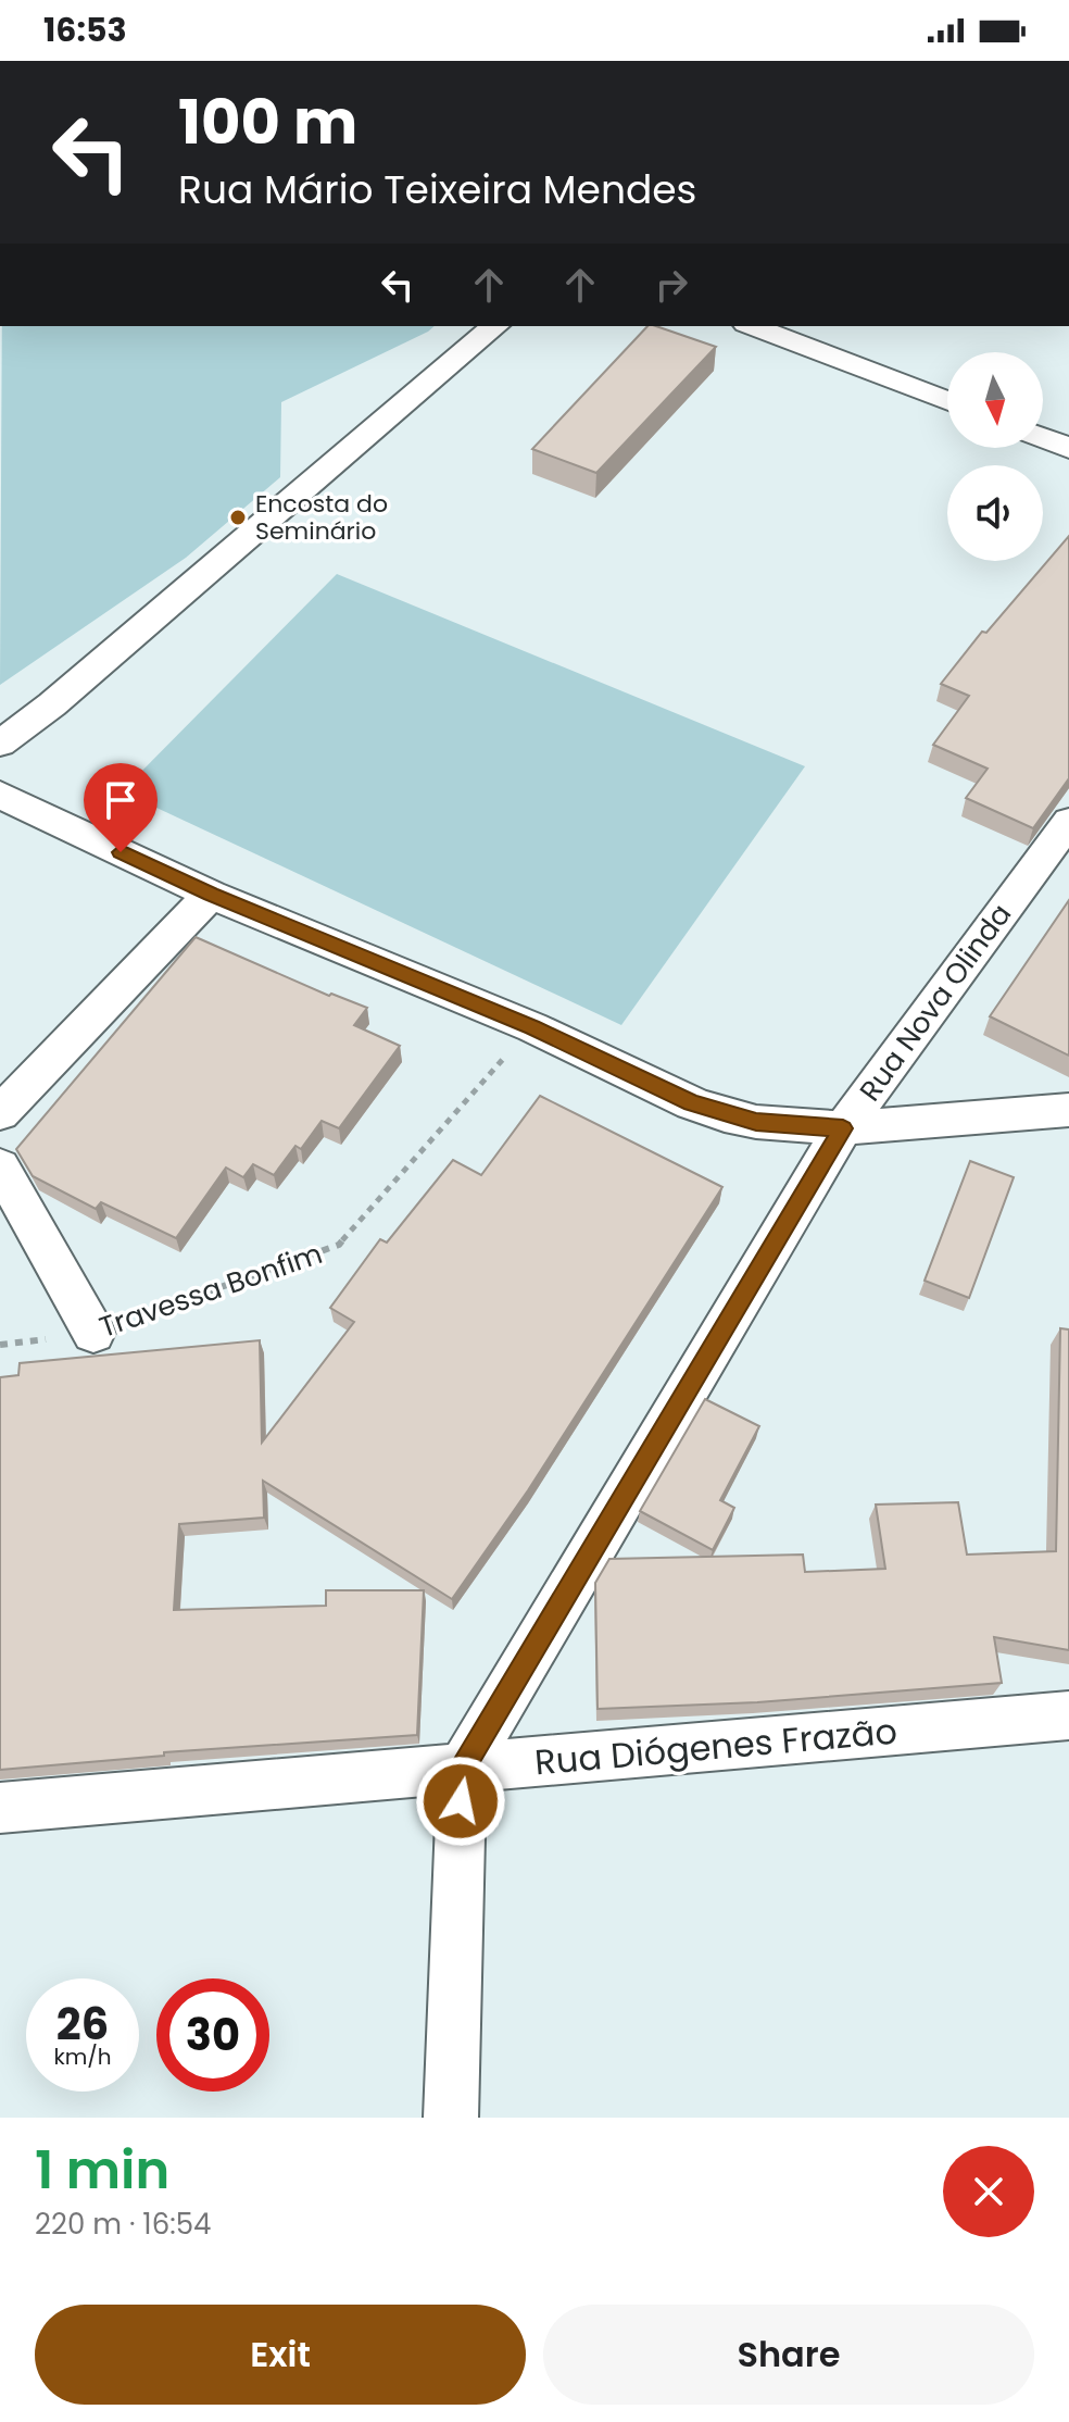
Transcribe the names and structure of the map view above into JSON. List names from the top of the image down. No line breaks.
{"streets":{"street":["Rua Nova Olinda","Rua Diógenes Frazão"],"path":["Travessa Bonfim"]},"crossings":[["Rua Nova Olinda","Rua Diógenes Frazão"]],"places":["Encosta do Seminário"],"north":"bottom","page":{"status":"16:53","turn":["100 m","Rua Mário Teixeira Mendes"],"speed":"26 km/h","limit":"30","heading":["1 min","220 m · 16:54"],"buttons":["Exit","Share"]}}
